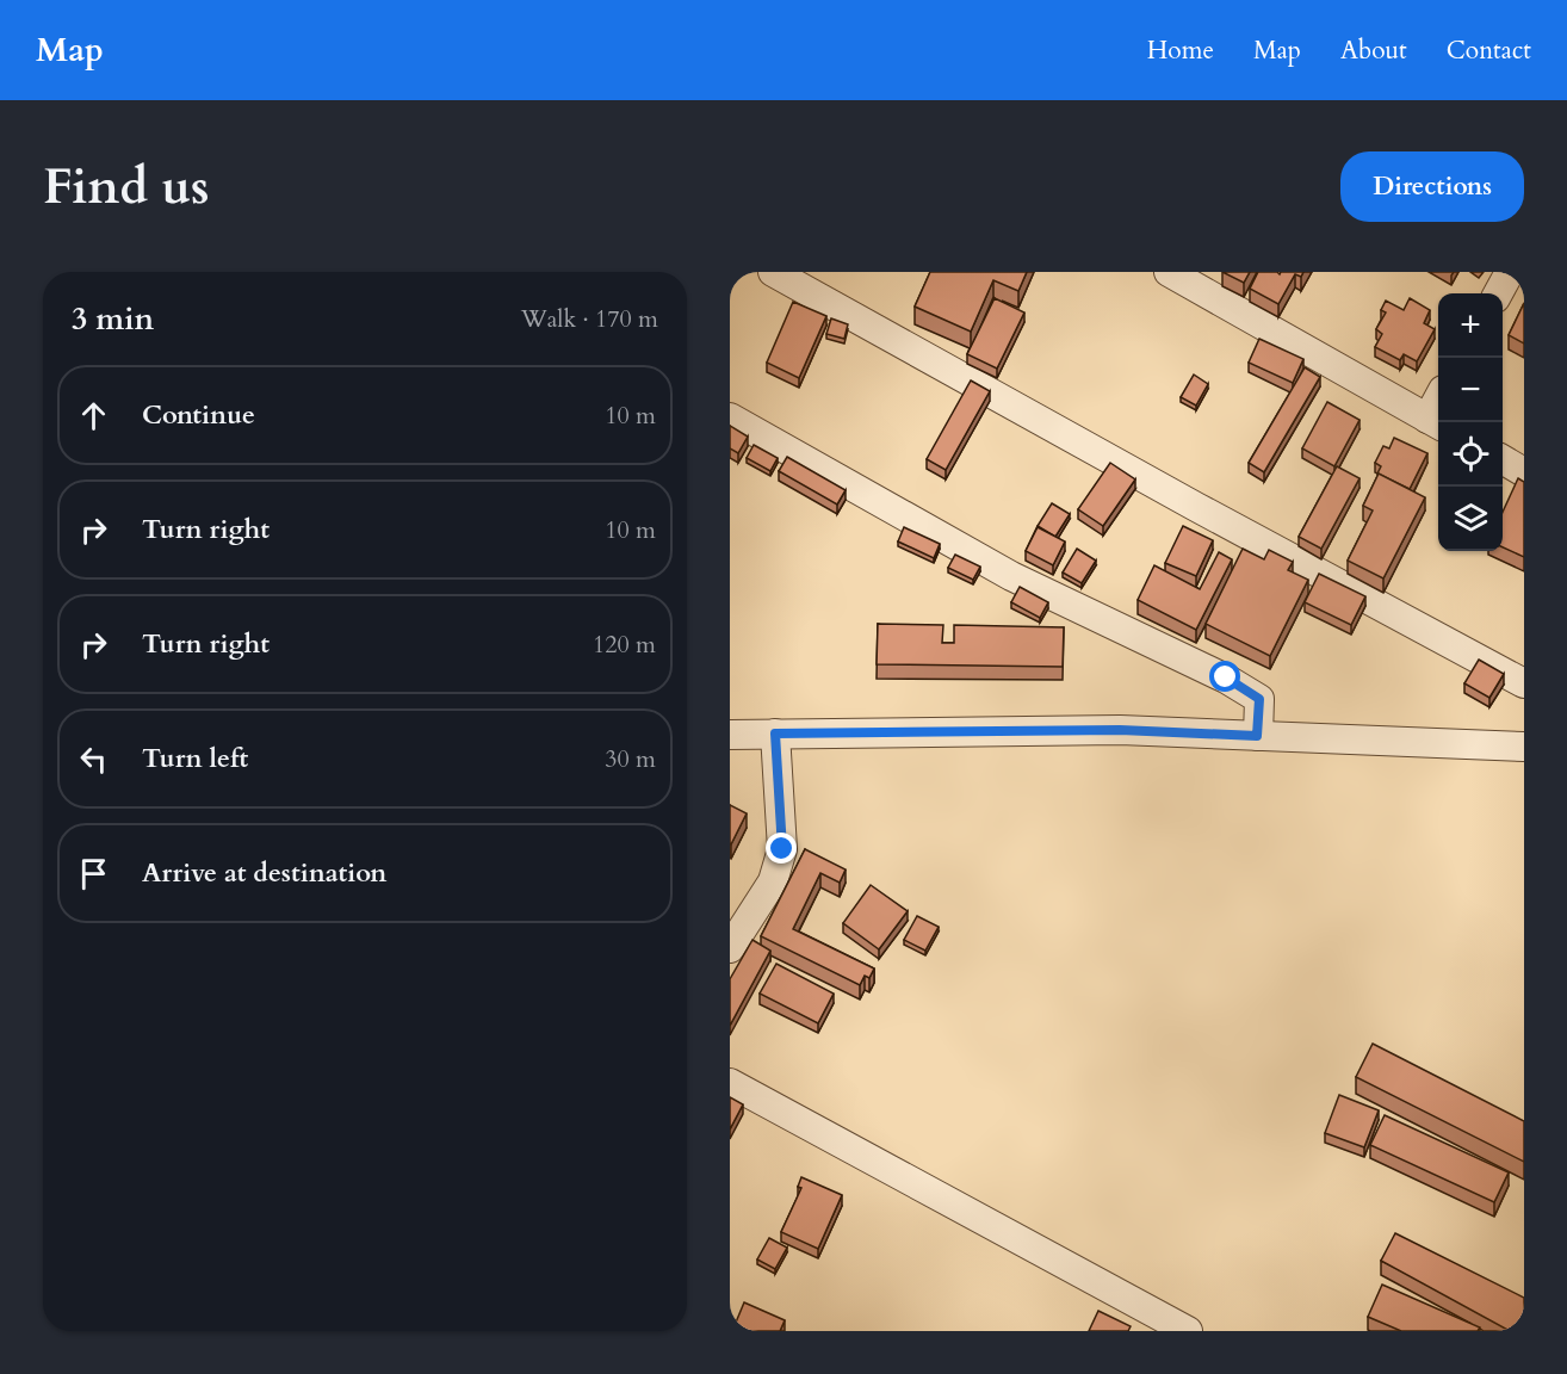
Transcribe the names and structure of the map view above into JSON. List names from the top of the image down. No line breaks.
{"page":{"header":"Map","nav":["Home","Map","About","Contact"],"buttons":"Directions","title":"Find us","heading":["3 min","Walk · 170 m"],"map_buttons":["+","−"],"list":[["Continue","10 m"],["Turn right","10 m"],["Turn right","120 m"],["Turn left","30 m"],"Arrive at destination"]}}
